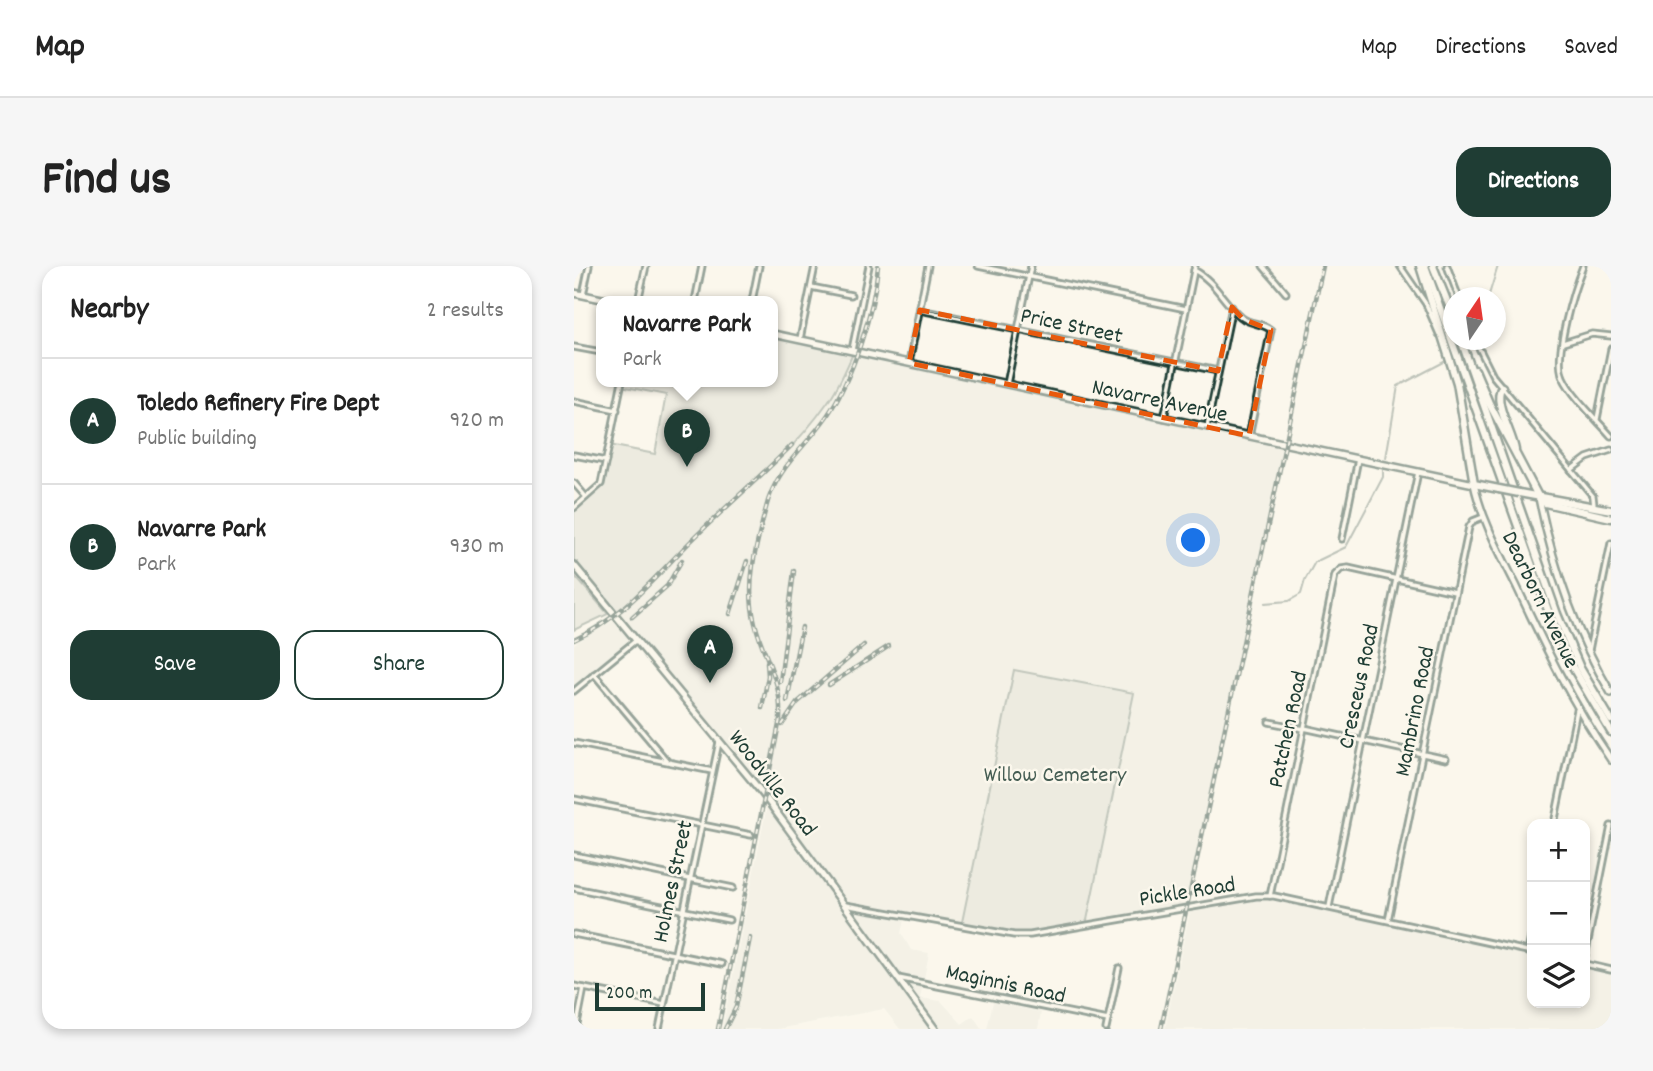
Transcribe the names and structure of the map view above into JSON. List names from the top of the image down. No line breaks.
{"streets":{"highway":["Navarre Avenue"],"main road":["Dearborn Avenue","Woodville Road"],"street":["Price Street","Cresceus Road","Mambrino Road","Patchen Road","Holmes Street","Pickle Road","Maginnis Road"]},"crossings":[["Navarre Avenue","Dearborn Avenue"],["Navarre Avenue","Cresceus Road"],["Dearborn Avenue","Mambrino Road"],["Cresceus Road","Patchen Road"],["Cresceus Road","Pickle Road"],["Mambrino Road","Pickle Road"],["Patchen Road","Pickle Road"],["Woodville Road","Holmes Street"],["Woodville Road","Pickle Road"],["Woodville Road","Maginnis Road"]],"parks":["Willow Cemetery"],"scale_bar":"200 m","north":"top","page":{"header":"Map","nav":["Map","Directions","Saved"],"title":"Find us","buttons":["Directions",["Save","Share"]],"heading":["Nearby","2 results"],"popup":["Navarre Park","Park"],"list":[{"mark":"A","name":"Toledo Refinery Fire Dept","note":"Public building","value":"920 m"},{"mark":"B","name":"Navarre Park","note":"Park","value":"930 m"}],"pins":["B","A"],"map_buttons":["+","−"],"scale":"200 m"}}
